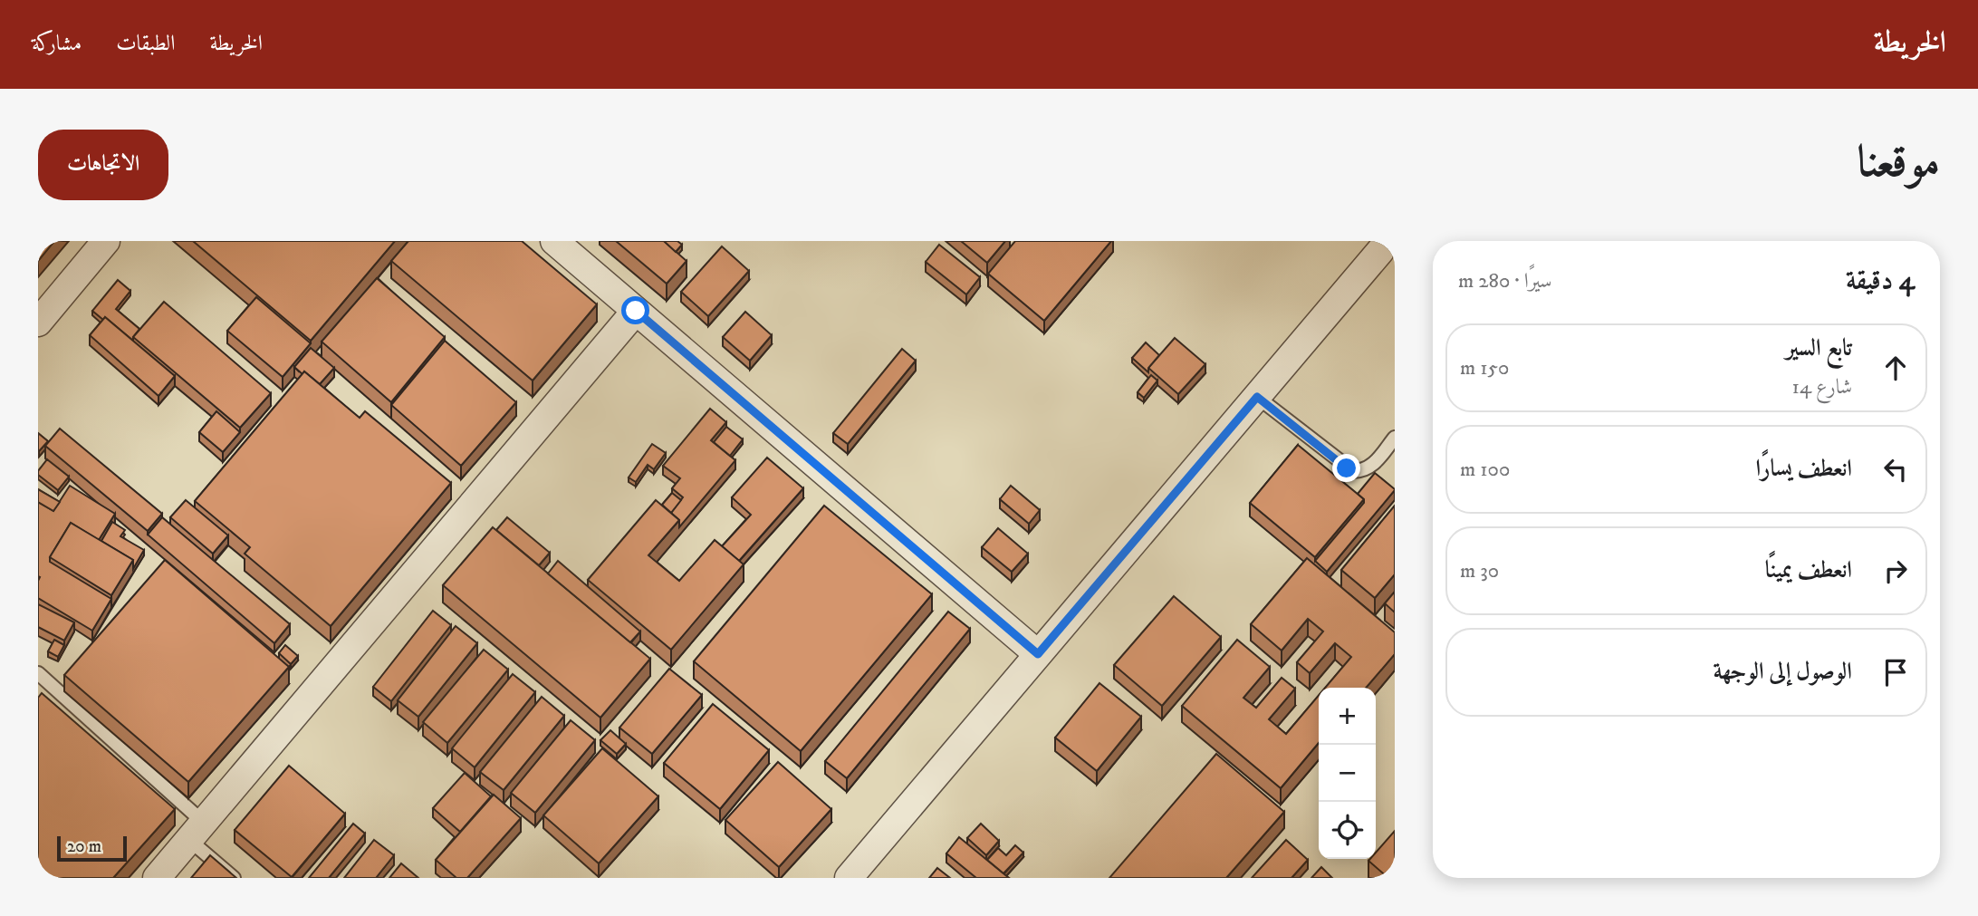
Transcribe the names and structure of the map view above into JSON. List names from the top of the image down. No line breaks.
{"scale_bar":"20 m","page":{"header":"الخريطة","nav":["الخريطة","الطبقات","مشاركة"],"title":"موقعنا","buttons":"الاتجاهات","heading":["4 دقيقة","سيرًا · 280 m"],"list":[["تابع السير","شارع 14","150 m"],["انعطف يسارًا","100 m"],["انعطف يمينًا","30 m"],"الوصول إلى الوجهة"],"map_buttons":["+","−"],"scale":"20 m"}}
